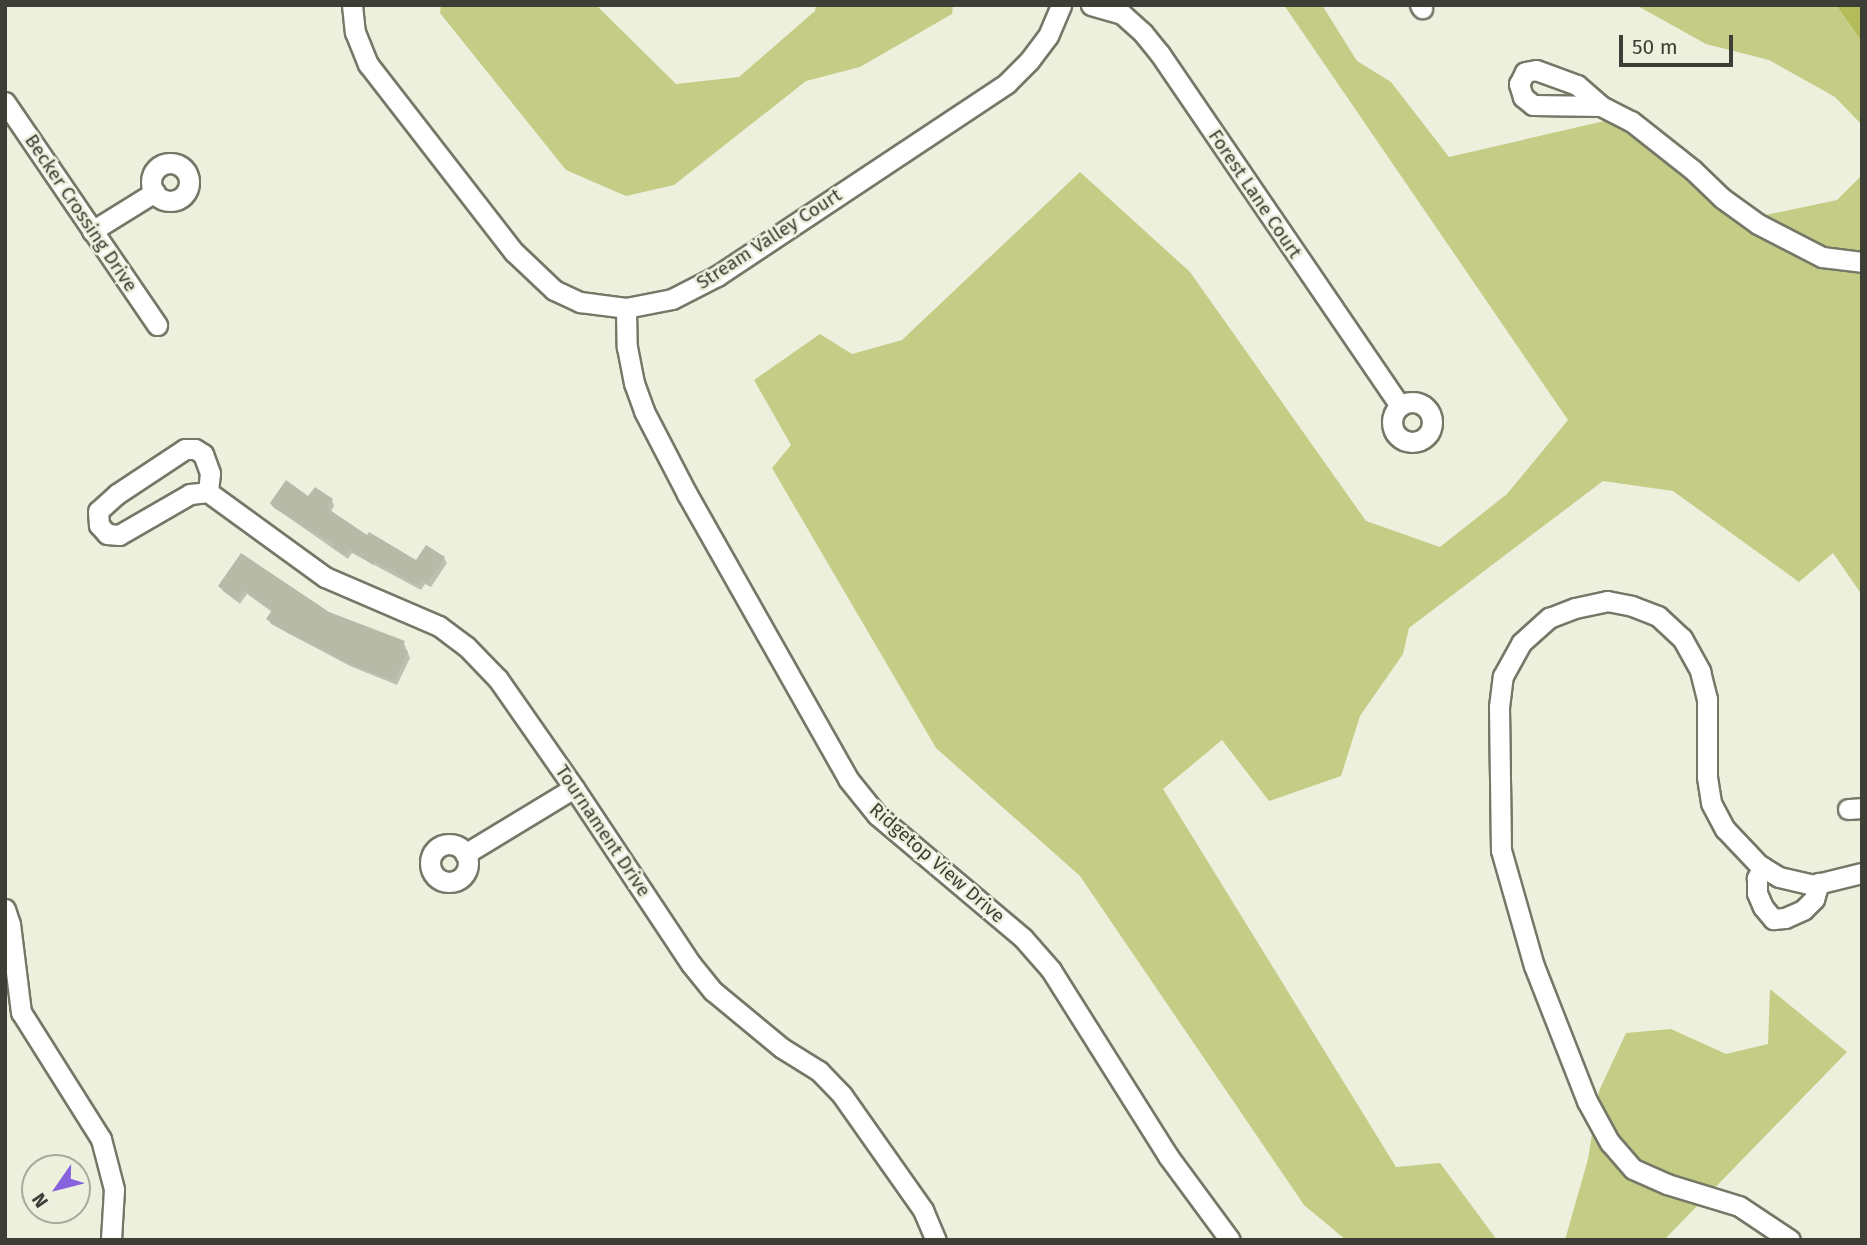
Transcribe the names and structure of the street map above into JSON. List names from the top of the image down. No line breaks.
{"streets":{"street":["Forest Lane Court","Becker Crossing Drive","Stream Valley Court","Tournament Drive","Ridgetop View Drive"]},"crossings":[["Stream Valley Court","Ridgetop View Drive"]],"scale_bar":"50 m","north":"bottom left"}
